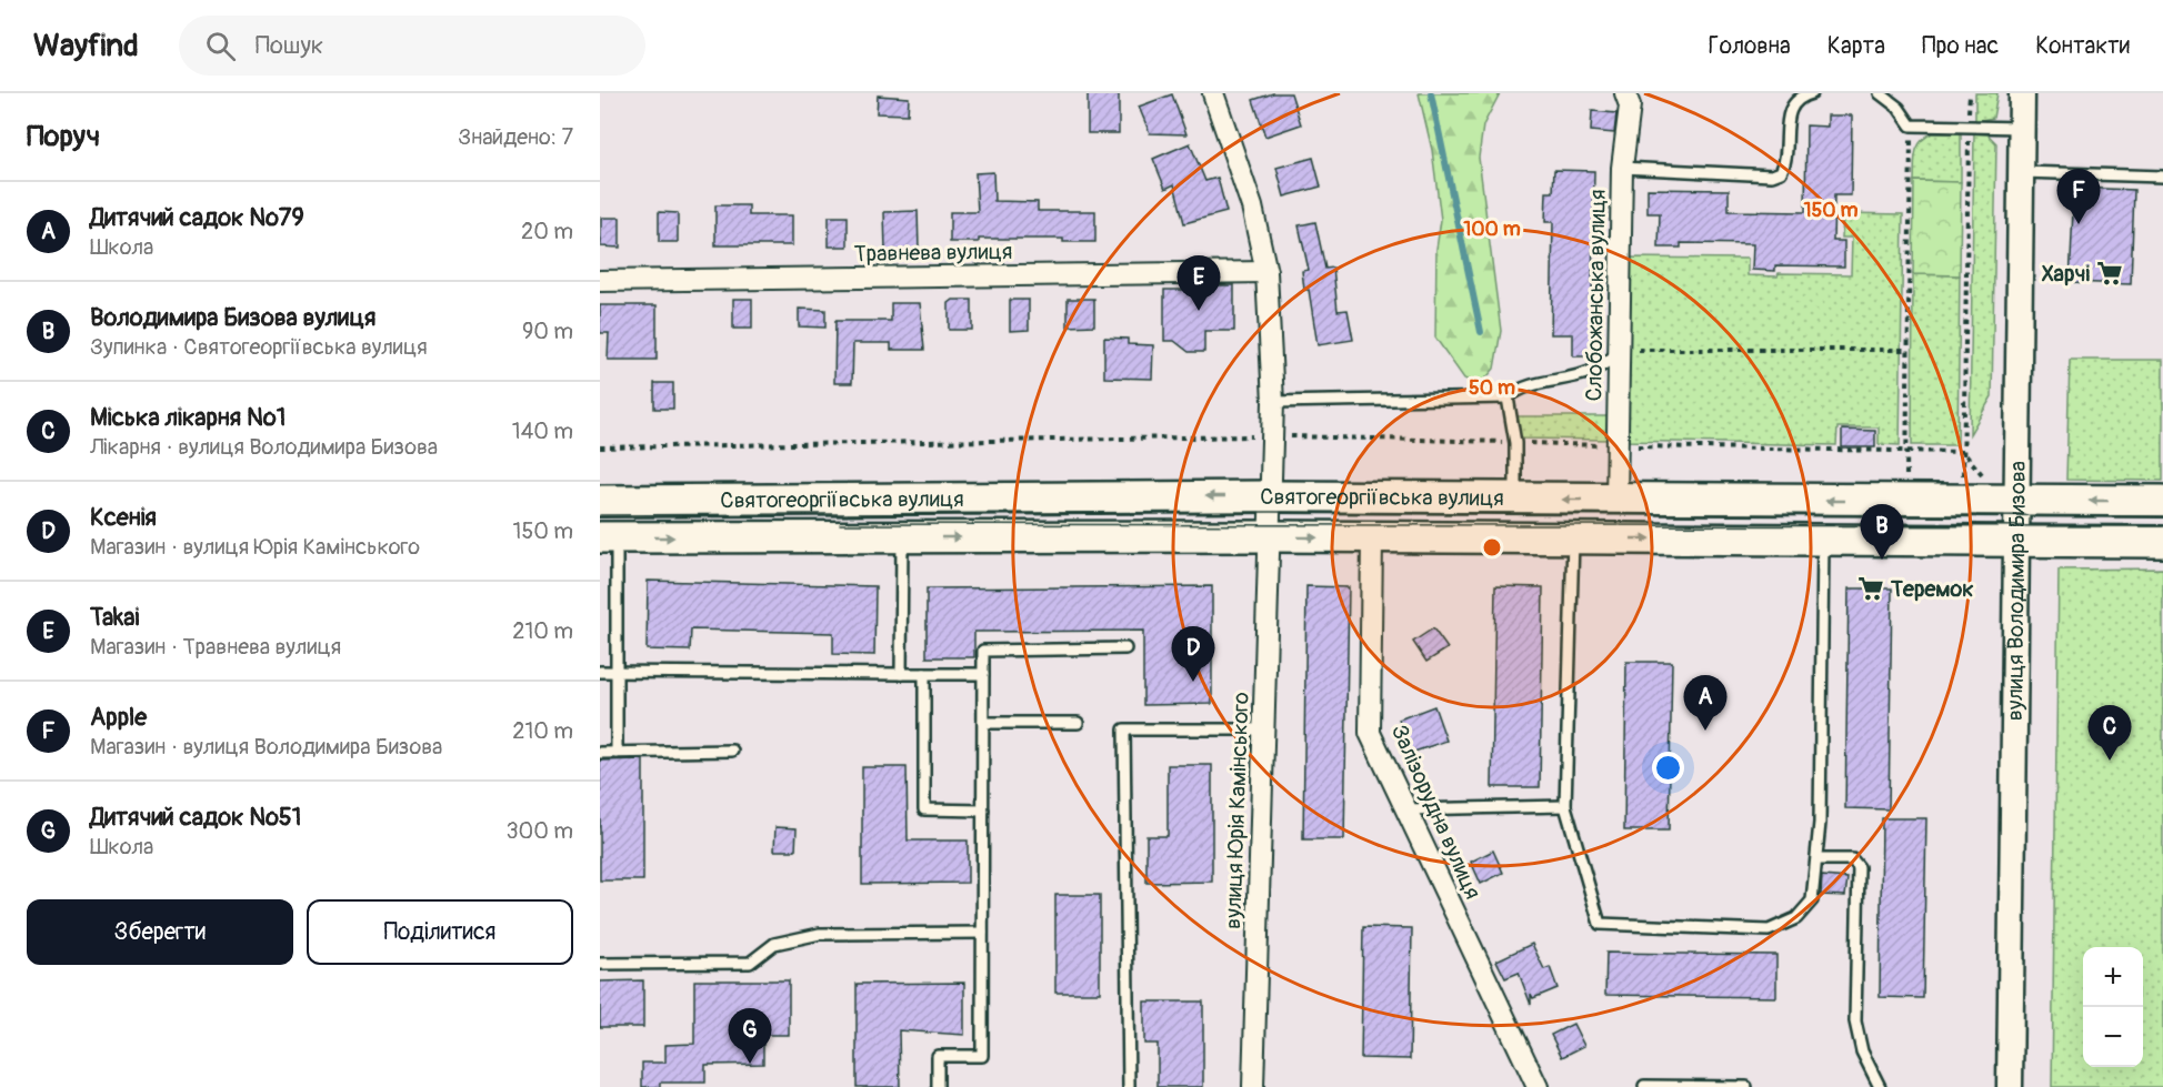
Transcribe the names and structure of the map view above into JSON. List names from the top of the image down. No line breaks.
{"streets":{"main road":["Святогеоргіївська вулиця"],"street":["Травнева вулиця","Слобожанська вулиця","вулиця Володимира Бизова","вулиця Юрія Камінського","Залізорудна вулиця"]},"crossings":[["Слобожанська вулиця","Святогеоргіївська вулиця"],["Святогеоргіївська вулиця","вулиця Володимира Бизова"],["Святогеоргіївська вулиця","вулиця Юрія Камінського"],["Святогеоргіївська вулиця","Залізорудна вулиця"]],"places":{"supermarket":["Харчі","Теремок"]},"page":{"header":"Wayfind","search":"Пошук","nav":["Головна","Карта","Про нас","Контакти"],"heading":["Поруч","Знайдено: 7"],"pins":["F","E","B","D","A","C","G"],"list":[{"mark":"A","name":"Дитячий садок №79","note":"Школа","value":"20 m"},{"mark":"B","name":"Володимира Бизова вулиця","note":"Зупинка · Святогеоргіївська вулиця","value":"90 m"},{"mark":"C","name":"Міська лікарня №1","note":"Лікарня · вулиця Володимира Бизова","value":"140 m"},{"mark":"D","name":"Ксенія","note":"Магазин · вулиця Юрія Камінського","value":"150 m"},{"mark":"E","name":"Takai","note":"Магазин · Травнева вулиця","value":"210 m"},{"mark":"F","name":"Apple","note":"Магазин · вулиця Володимира Бизова","value":"210 m"},{"mark":"G","name":"Дитячий садок №51","note":"Школа","value":"300 m"}],"buttons":["Зберегти","Поділитися"],"map_buttons":["+","−"]},"rings":["150 m","100 m","50 m"]}
